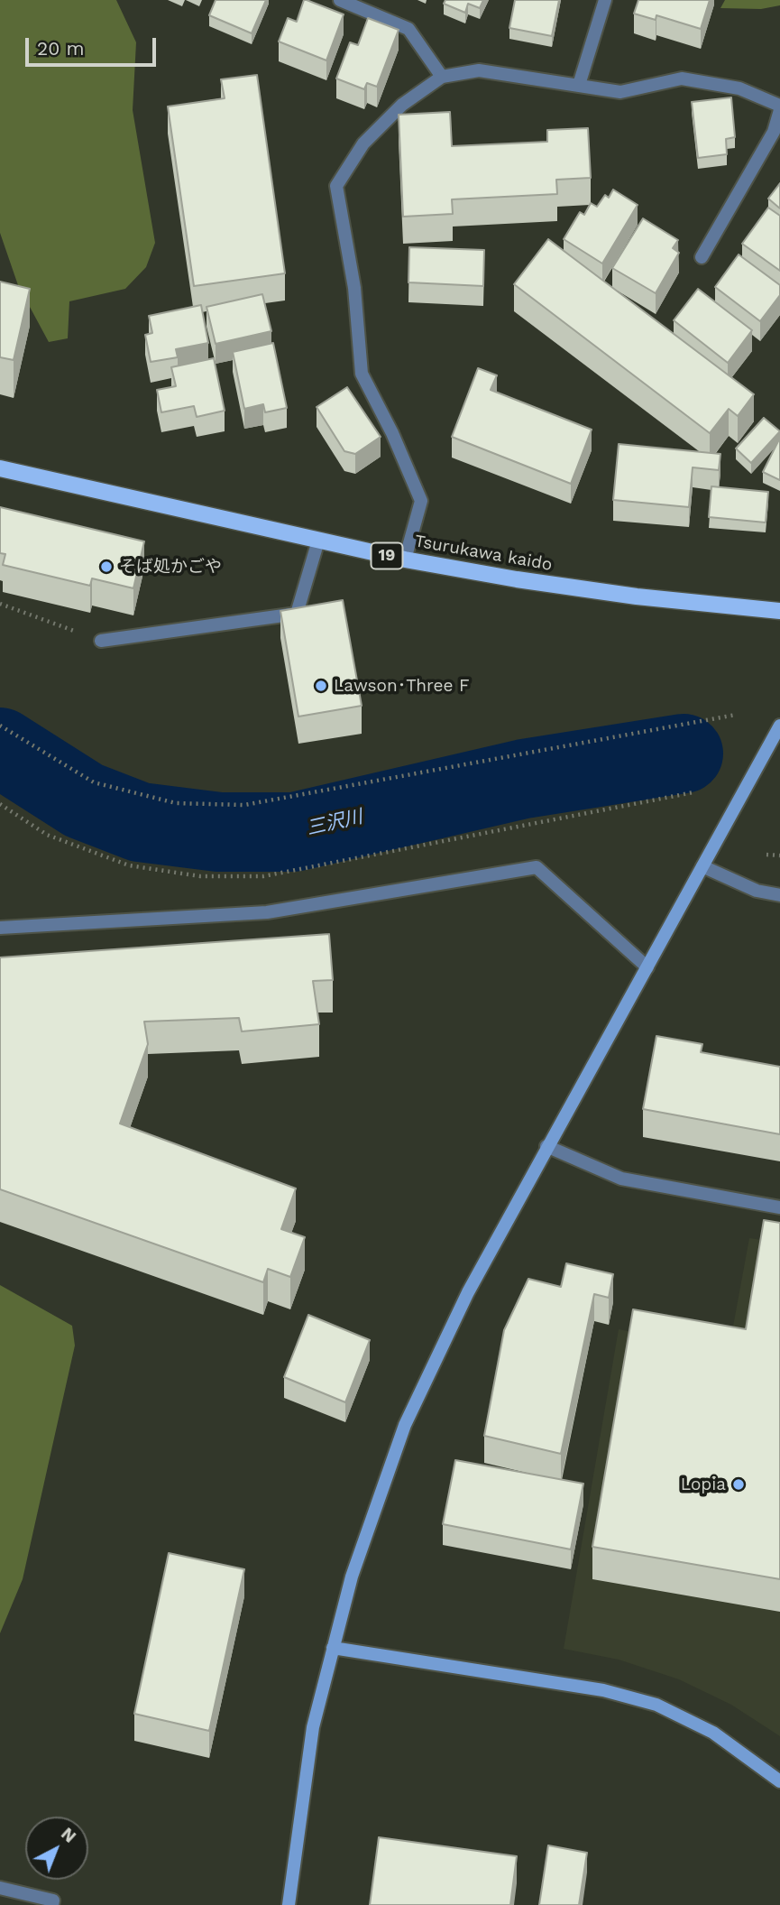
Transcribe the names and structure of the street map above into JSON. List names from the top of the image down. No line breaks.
{"streets":{"main road":["Tsurukawa kaido","19"]},"water":["三沢川"],"places":["そば処かごや","Lawson･Three F","Lopia"],"scale_bar":"20 m","north":"top right"}
